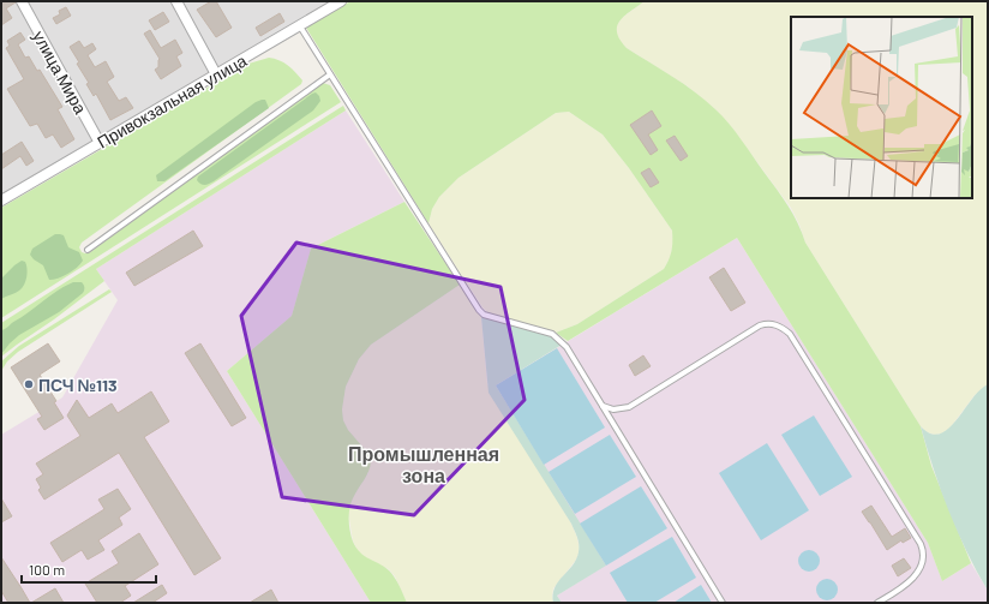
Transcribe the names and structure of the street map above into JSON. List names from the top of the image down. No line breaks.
{"streets":{"street":["улица Мира","Привокзальная улица"]},"crossings":[["улица Мира","Привокзальная улица"]],"districts":["Промышленная зона"],"places":["ПСЧ №113"],"scale_bar":"100 m"}
